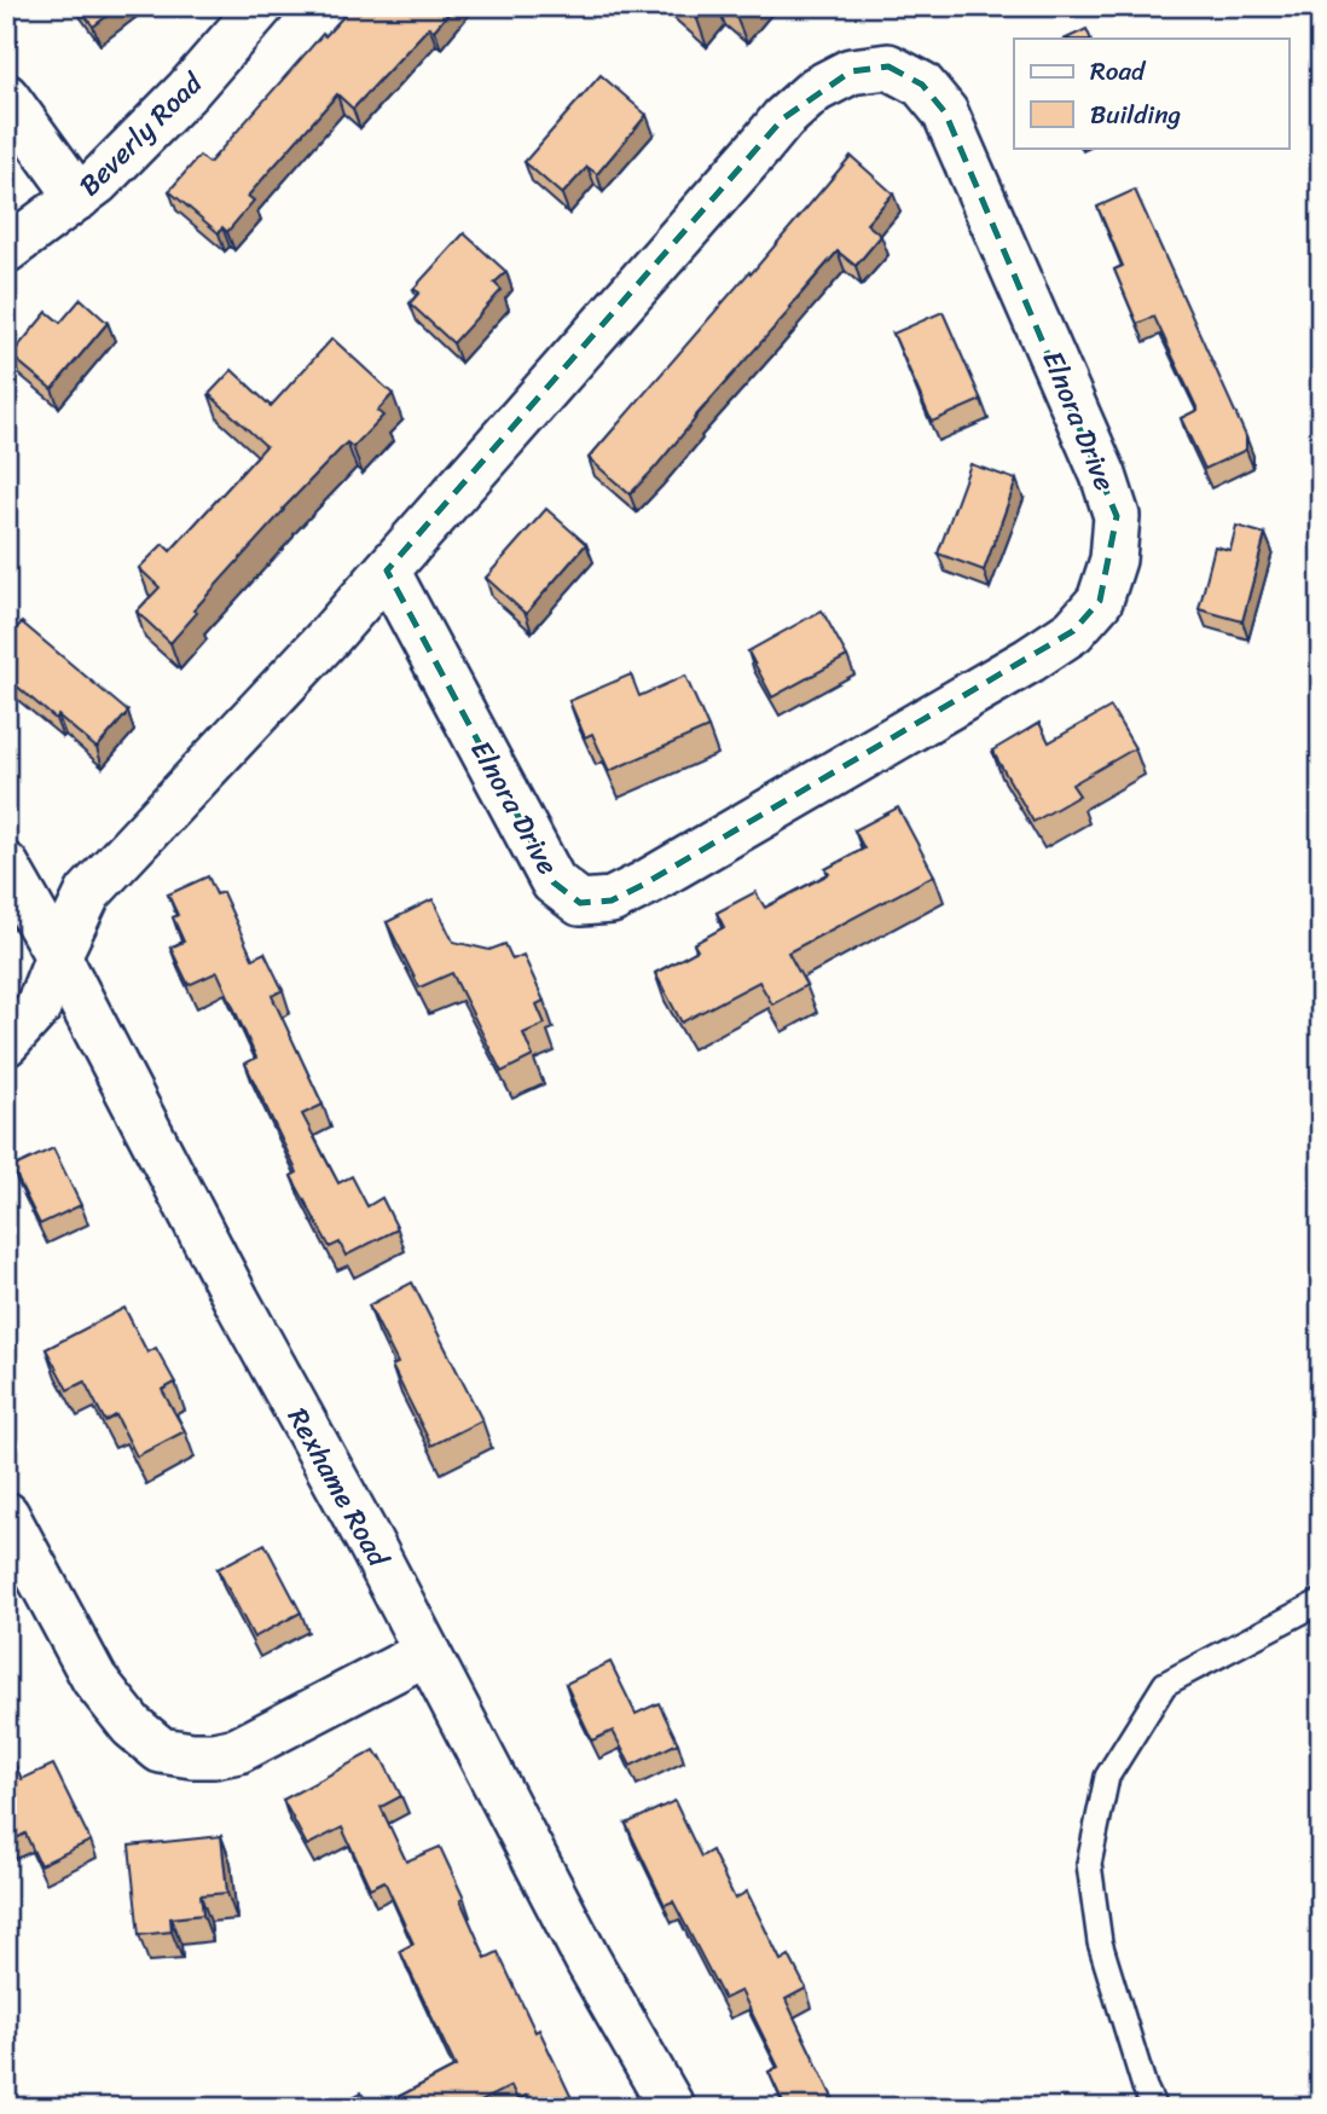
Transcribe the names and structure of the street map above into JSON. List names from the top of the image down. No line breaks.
{"streets":{"street":["Beverly Road","Elnora Drive","Rexhame Road"]},"crossings":[["Elnora Drive","Rexhame Road"]],"legend":["Road","Building"]}
